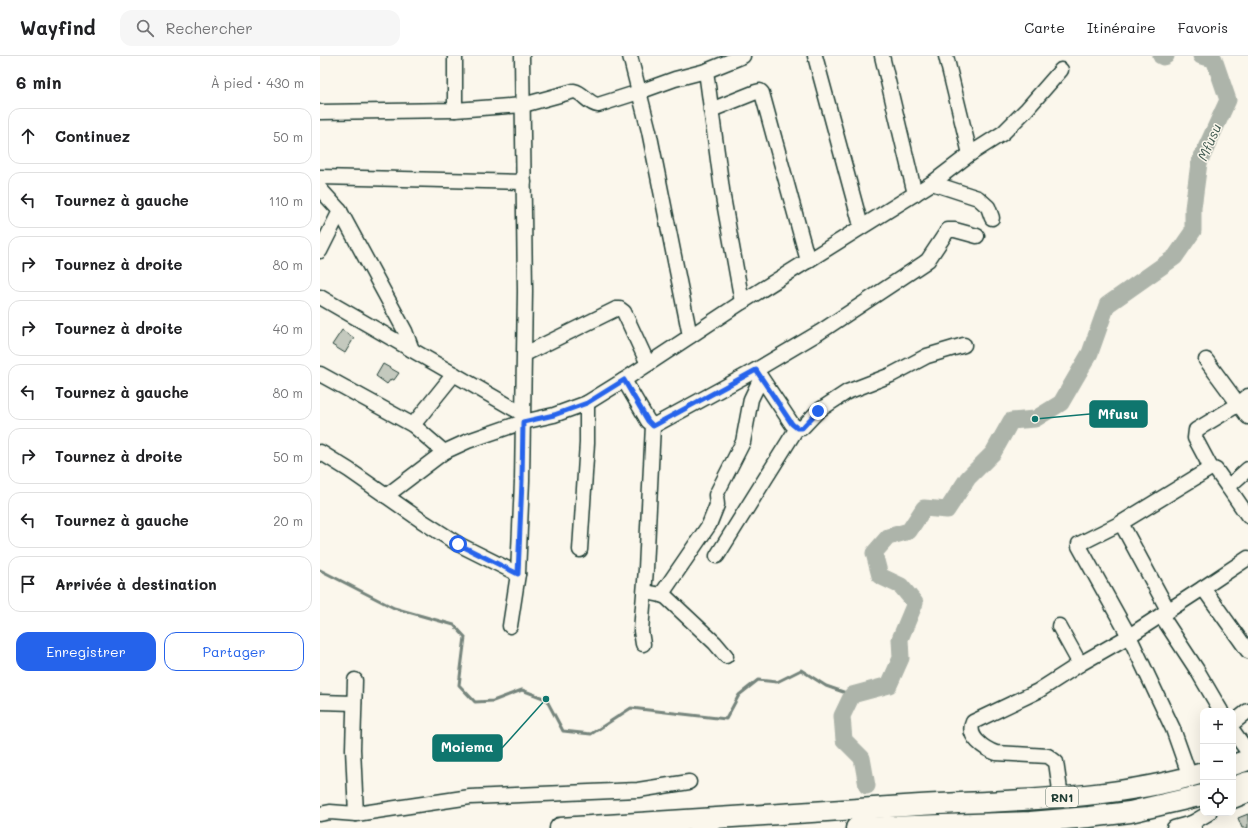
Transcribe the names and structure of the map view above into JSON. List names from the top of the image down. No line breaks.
{"streets":{"highway":["RN1"]},"water":["Mfusu"],"places":["Mfusu","Moiema"],"page":{"header":"Wayfind","search":"Rechercher","nav":["Carte","Itinéraire","Favoris"],"heading":["6 min","À pied · 430 m"],"list":[["Continuez","50 m"],["Tournez à gauche","110 m"],["Tournez à droite","80 m"],["Tournez à droite","40 m"],["Tournez à gauche","80 m"],["Tournez à droite","50 m"],["Tournez à gauche","20 m"],"Arrivée à destination"],"buttons":["Enregistrer","Partager"],"map_buttons":["+","−"]}}
